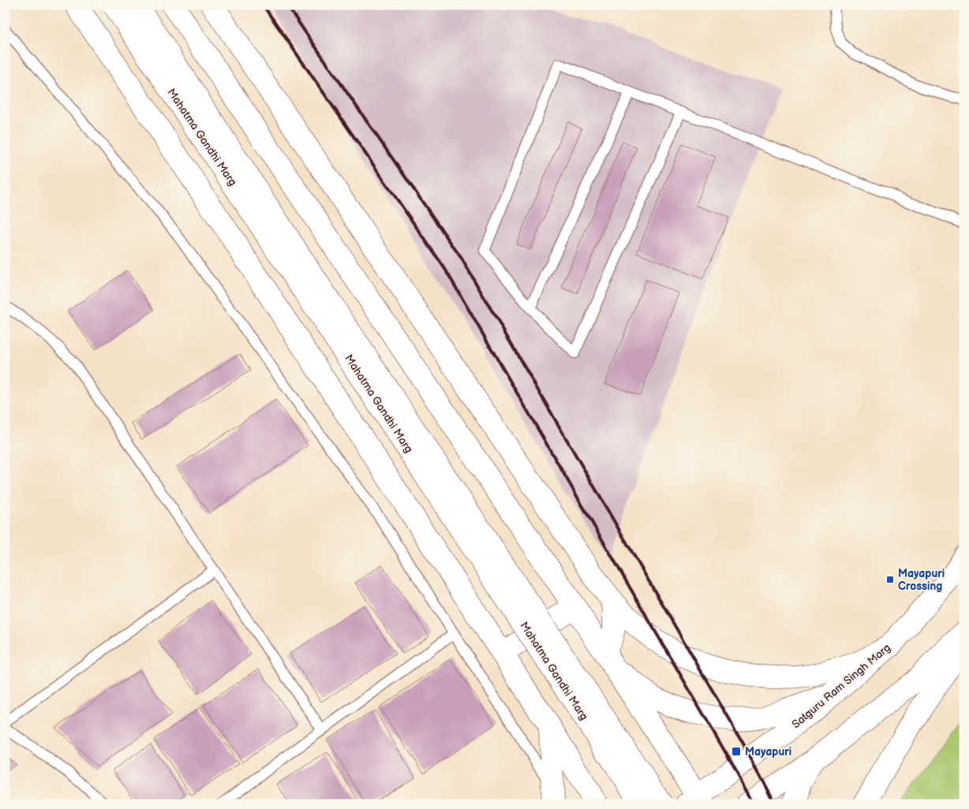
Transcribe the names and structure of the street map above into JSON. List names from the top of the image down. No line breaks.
{"streets":{"main road":["Mahatma Gandhi Marg","Satguru Ram Singh Marg"]},"places":{"transit":["Mayapuri Crossing","Mayapuri"]}}
